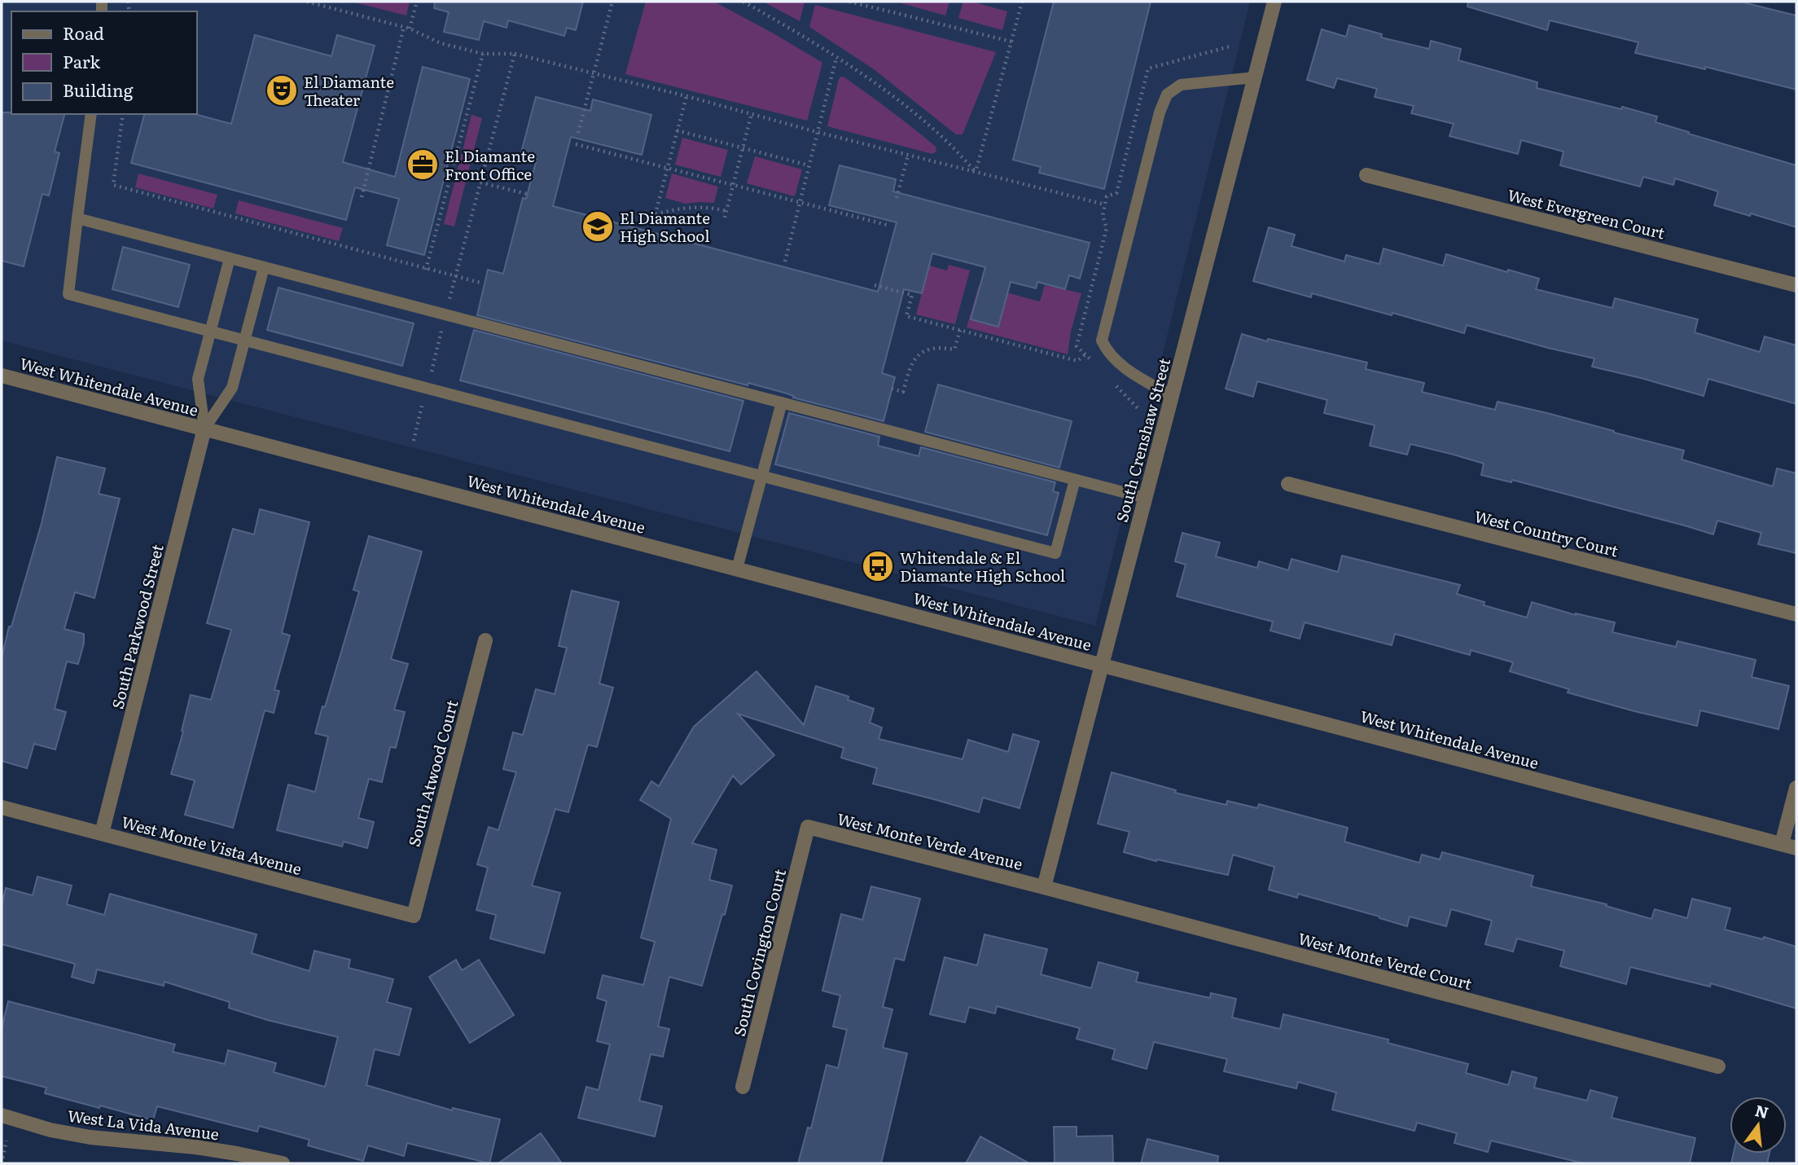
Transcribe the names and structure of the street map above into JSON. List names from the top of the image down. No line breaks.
{"streets":{"street":["West Evergreen Court","West Whitendale Avenue","South Crenshaw Street","West Country Court","South Parkwood Street","South Atwood Court","West Monte Verde Avenue","West Monte Vista Avenue","South Covington Court","West Monte Verde Court","West La Vida Avenue"]},"crossings":[["West Whitendale Avenue","South Crenshaw Street"],["West Whitendale Avenue","South Parkwood Street"],["South Crenshaw Street","West Monte Verde Avenue"],["South Crenshaw Street","West Monte Verde Court"],["South Parkwood Street","West Monte Vista Avenue"],["South Atwood Court","West Monte Vista Avenue"],["West Monte Verde Avenue","South Covington Court"],["West Monte Verde Avenue","West Monte Verde Court"]],"places":{"theatre":["El Diamante Theater"],"office":["El Diamante Front Office"],"school or university":["El Diamante High School"],"bus stop":["Whitendale & El Diamante High School"]},"legend":["Road","Park","Building"],"north":"top"}
